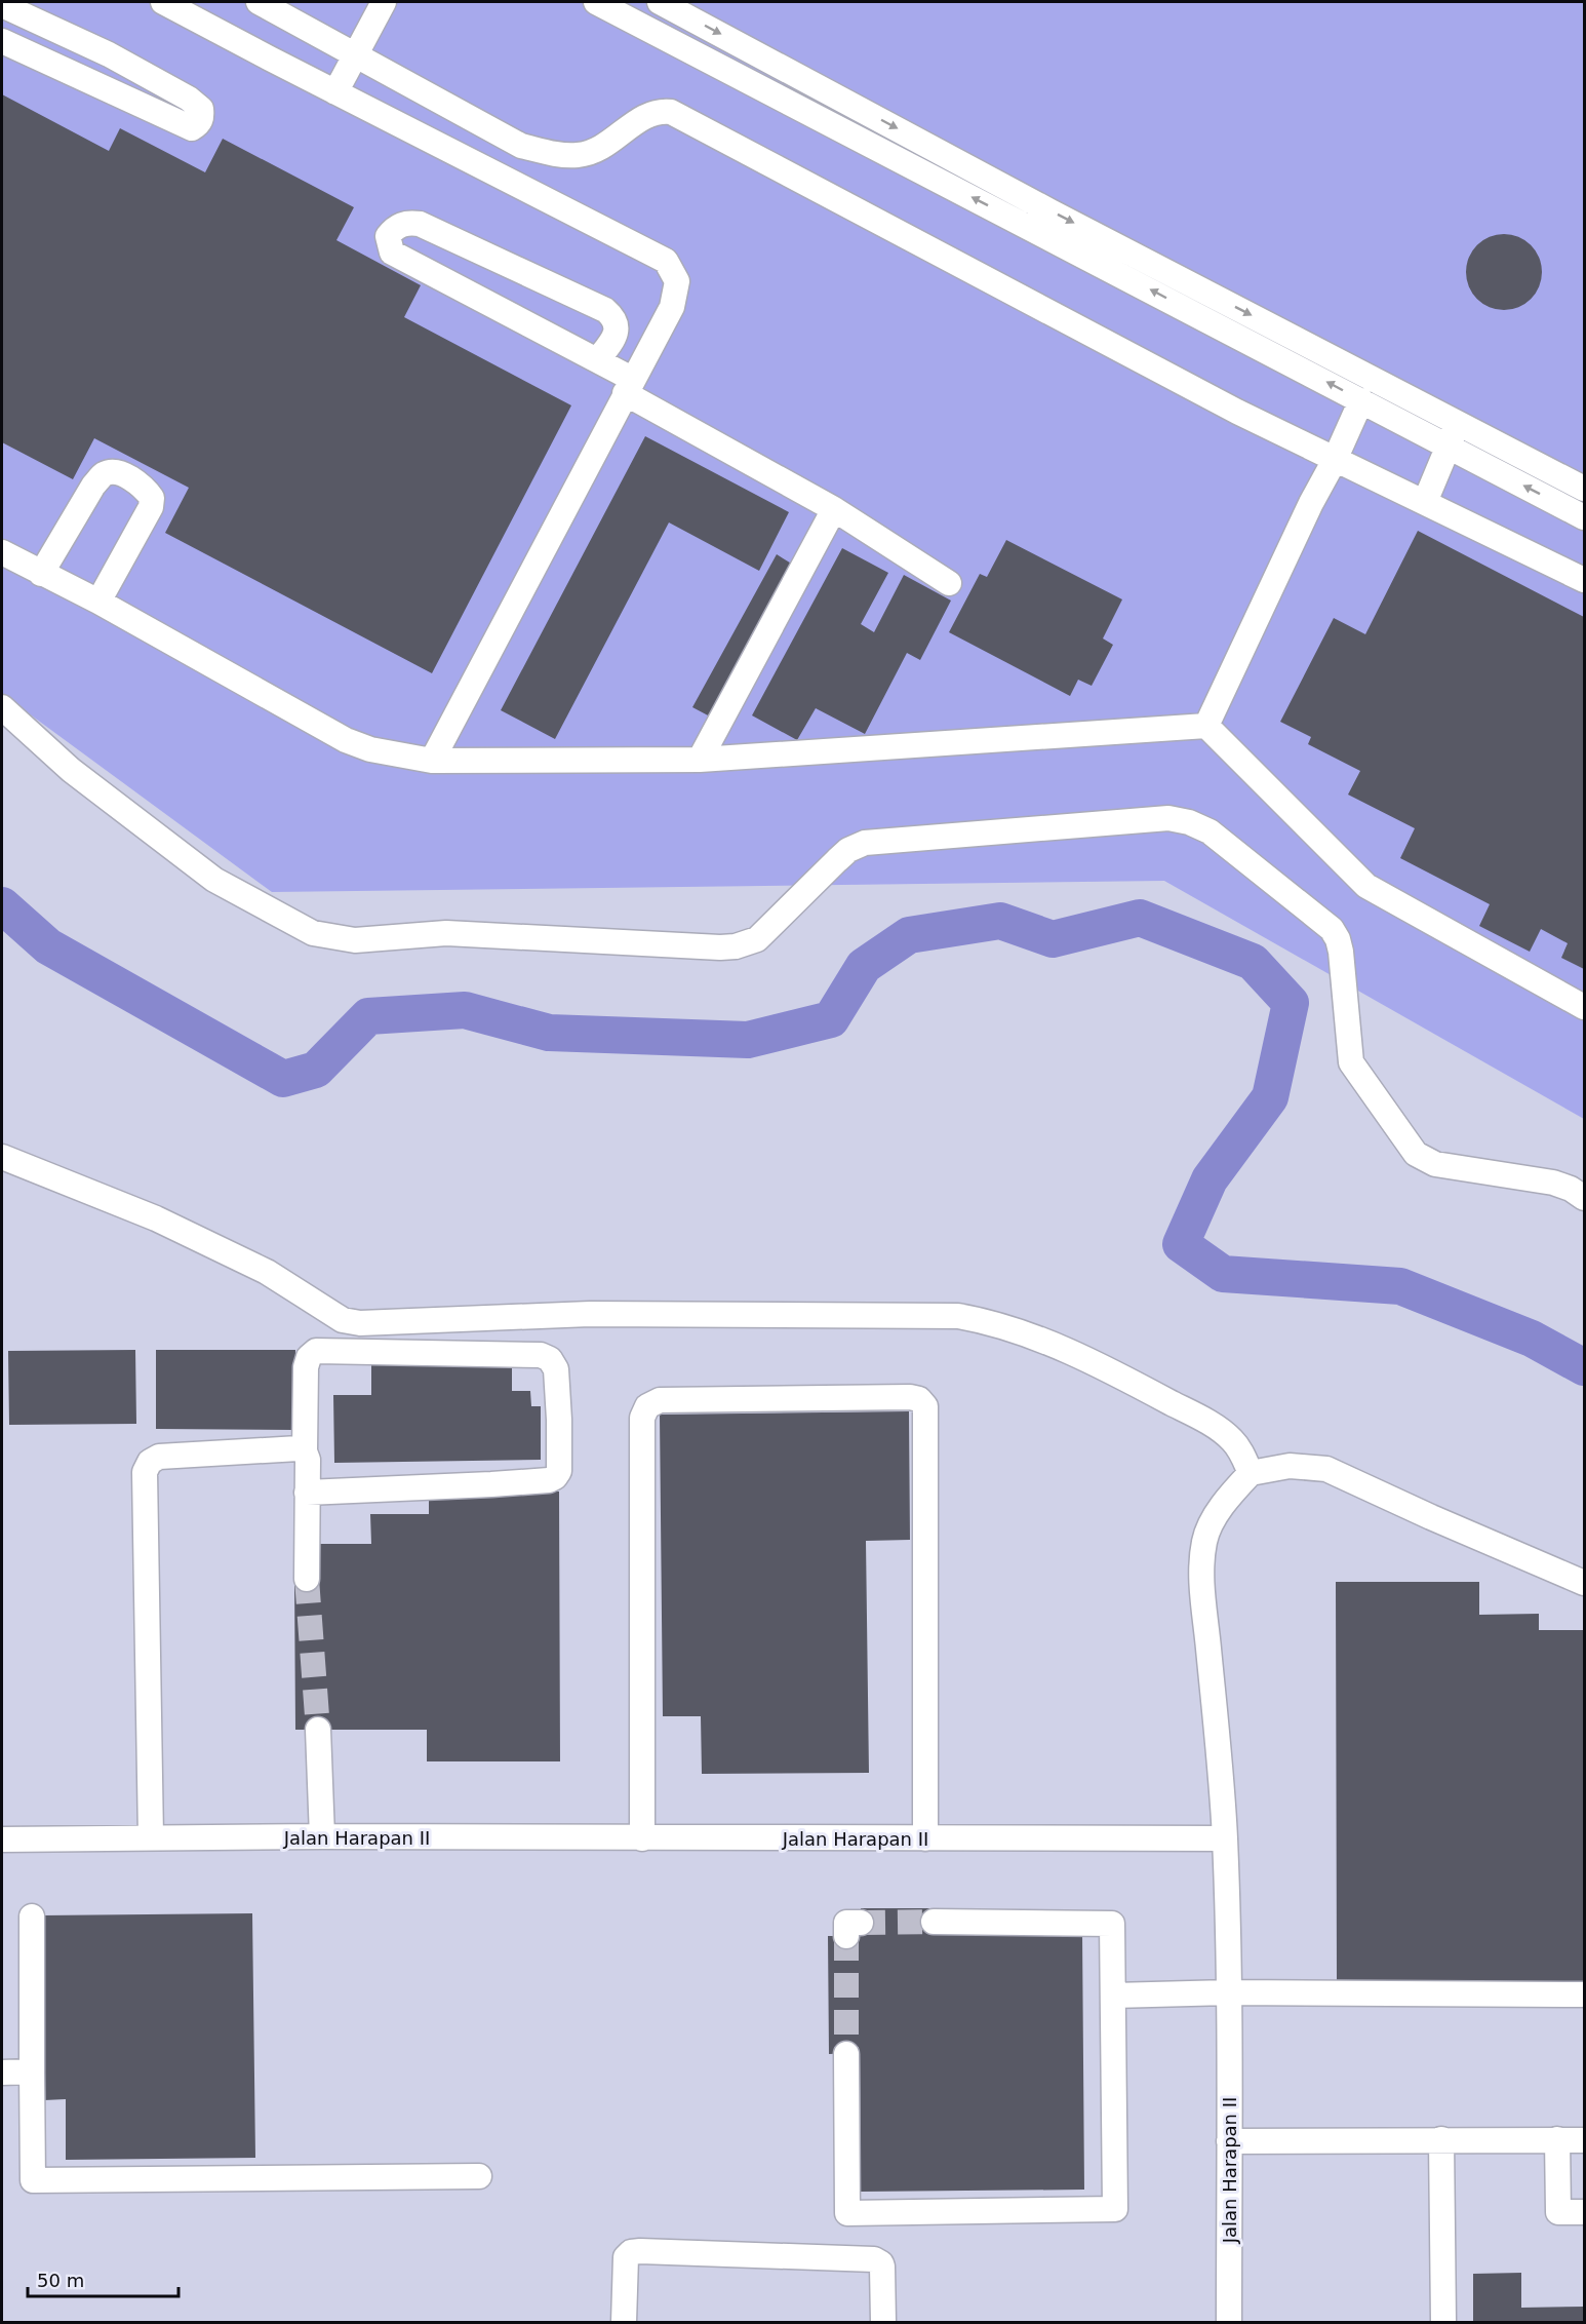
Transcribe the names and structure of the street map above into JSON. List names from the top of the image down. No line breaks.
{"streets":{"street":["Jalan Harapan II"]},"scale_bar":"50 m"}
